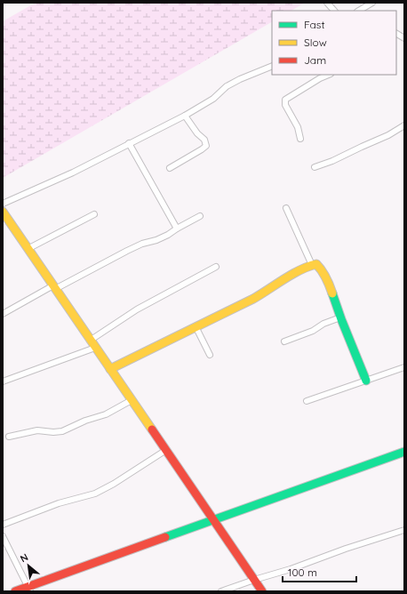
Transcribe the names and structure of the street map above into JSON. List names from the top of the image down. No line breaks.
{"legend":["Fast","Slow","Jam"],"scale_bar":"100 m","north":"top left"}
